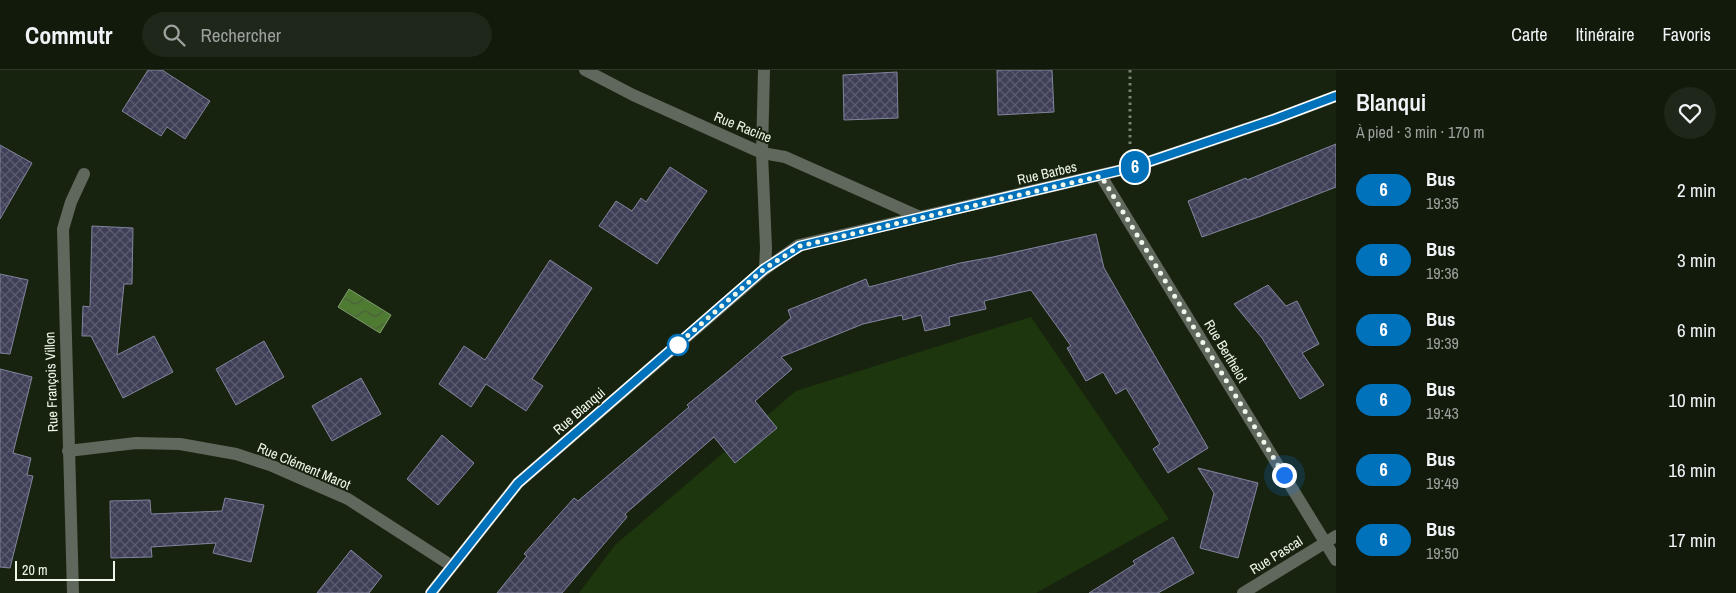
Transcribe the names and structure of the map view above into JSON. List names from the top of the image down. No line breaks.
{"streets":{"street":["Rue Racine","Rue Barbes","Rue Berthelot","Rue François Villon","Rue Blanqui","Rue Clément Marot","Rue Pascal"]},"crossings":[["Rue Racine","Rue Barbes"],["Rue Barbes","Rue Berthelot"],["Rue Barbes","Rue Blanqui"],["Rue Berthelot","Rue Pascal"],["Rue François Villon","Rue Clément Marot"],["Rue Blanqui","Rue Clément Marot"]],"lines":["bus line 6"],"scale_bar":"20 m","page":{"header":"Commutr","search":"Rechercher","nav":["Carte","Itinéraire","Favoris"],"on_map":"6","heading":["Blanqui","À pied · 3 min · 170 m"],"list":[{"mark":"6","name":"Bus","note":"19:35","value":"2 min"},{"mark":"6","name":"Bus","note":"19:36","value":"3 min"},{"mark":"6","name":"Bus","note":"19:39","value":"6 min"},{"mark":"6","name":"Bus","note":"19:43","value":"10 min"},{"mark":"6","name":"Bus","note":"19:49","value":"16 min"},{"mark":"6","name":"Bus","note":"19:50","value":"17 min"}],"scale":"20 m"}}
